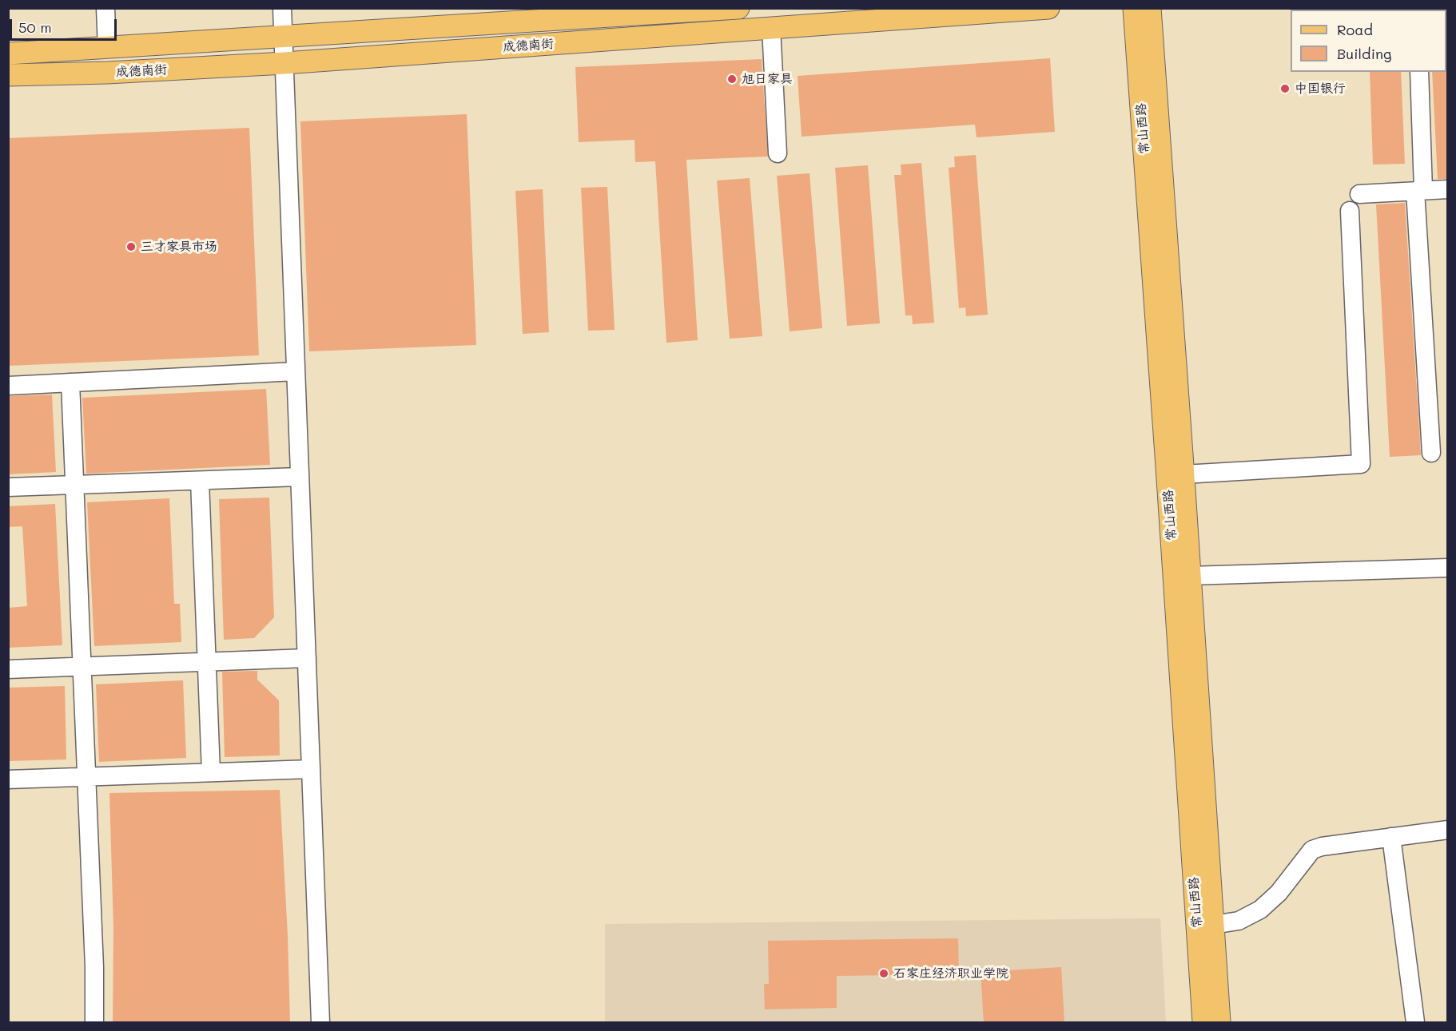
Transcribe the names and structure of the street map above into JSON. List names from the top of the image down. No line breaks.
{"streets":{"main road":["成德南街","常山西路"]},"places":["旭日家具","中国银行","三才家具市场","石家庄经济职业学院"],"legend":["Road","Building"],"scale_bar":"50 m"}
